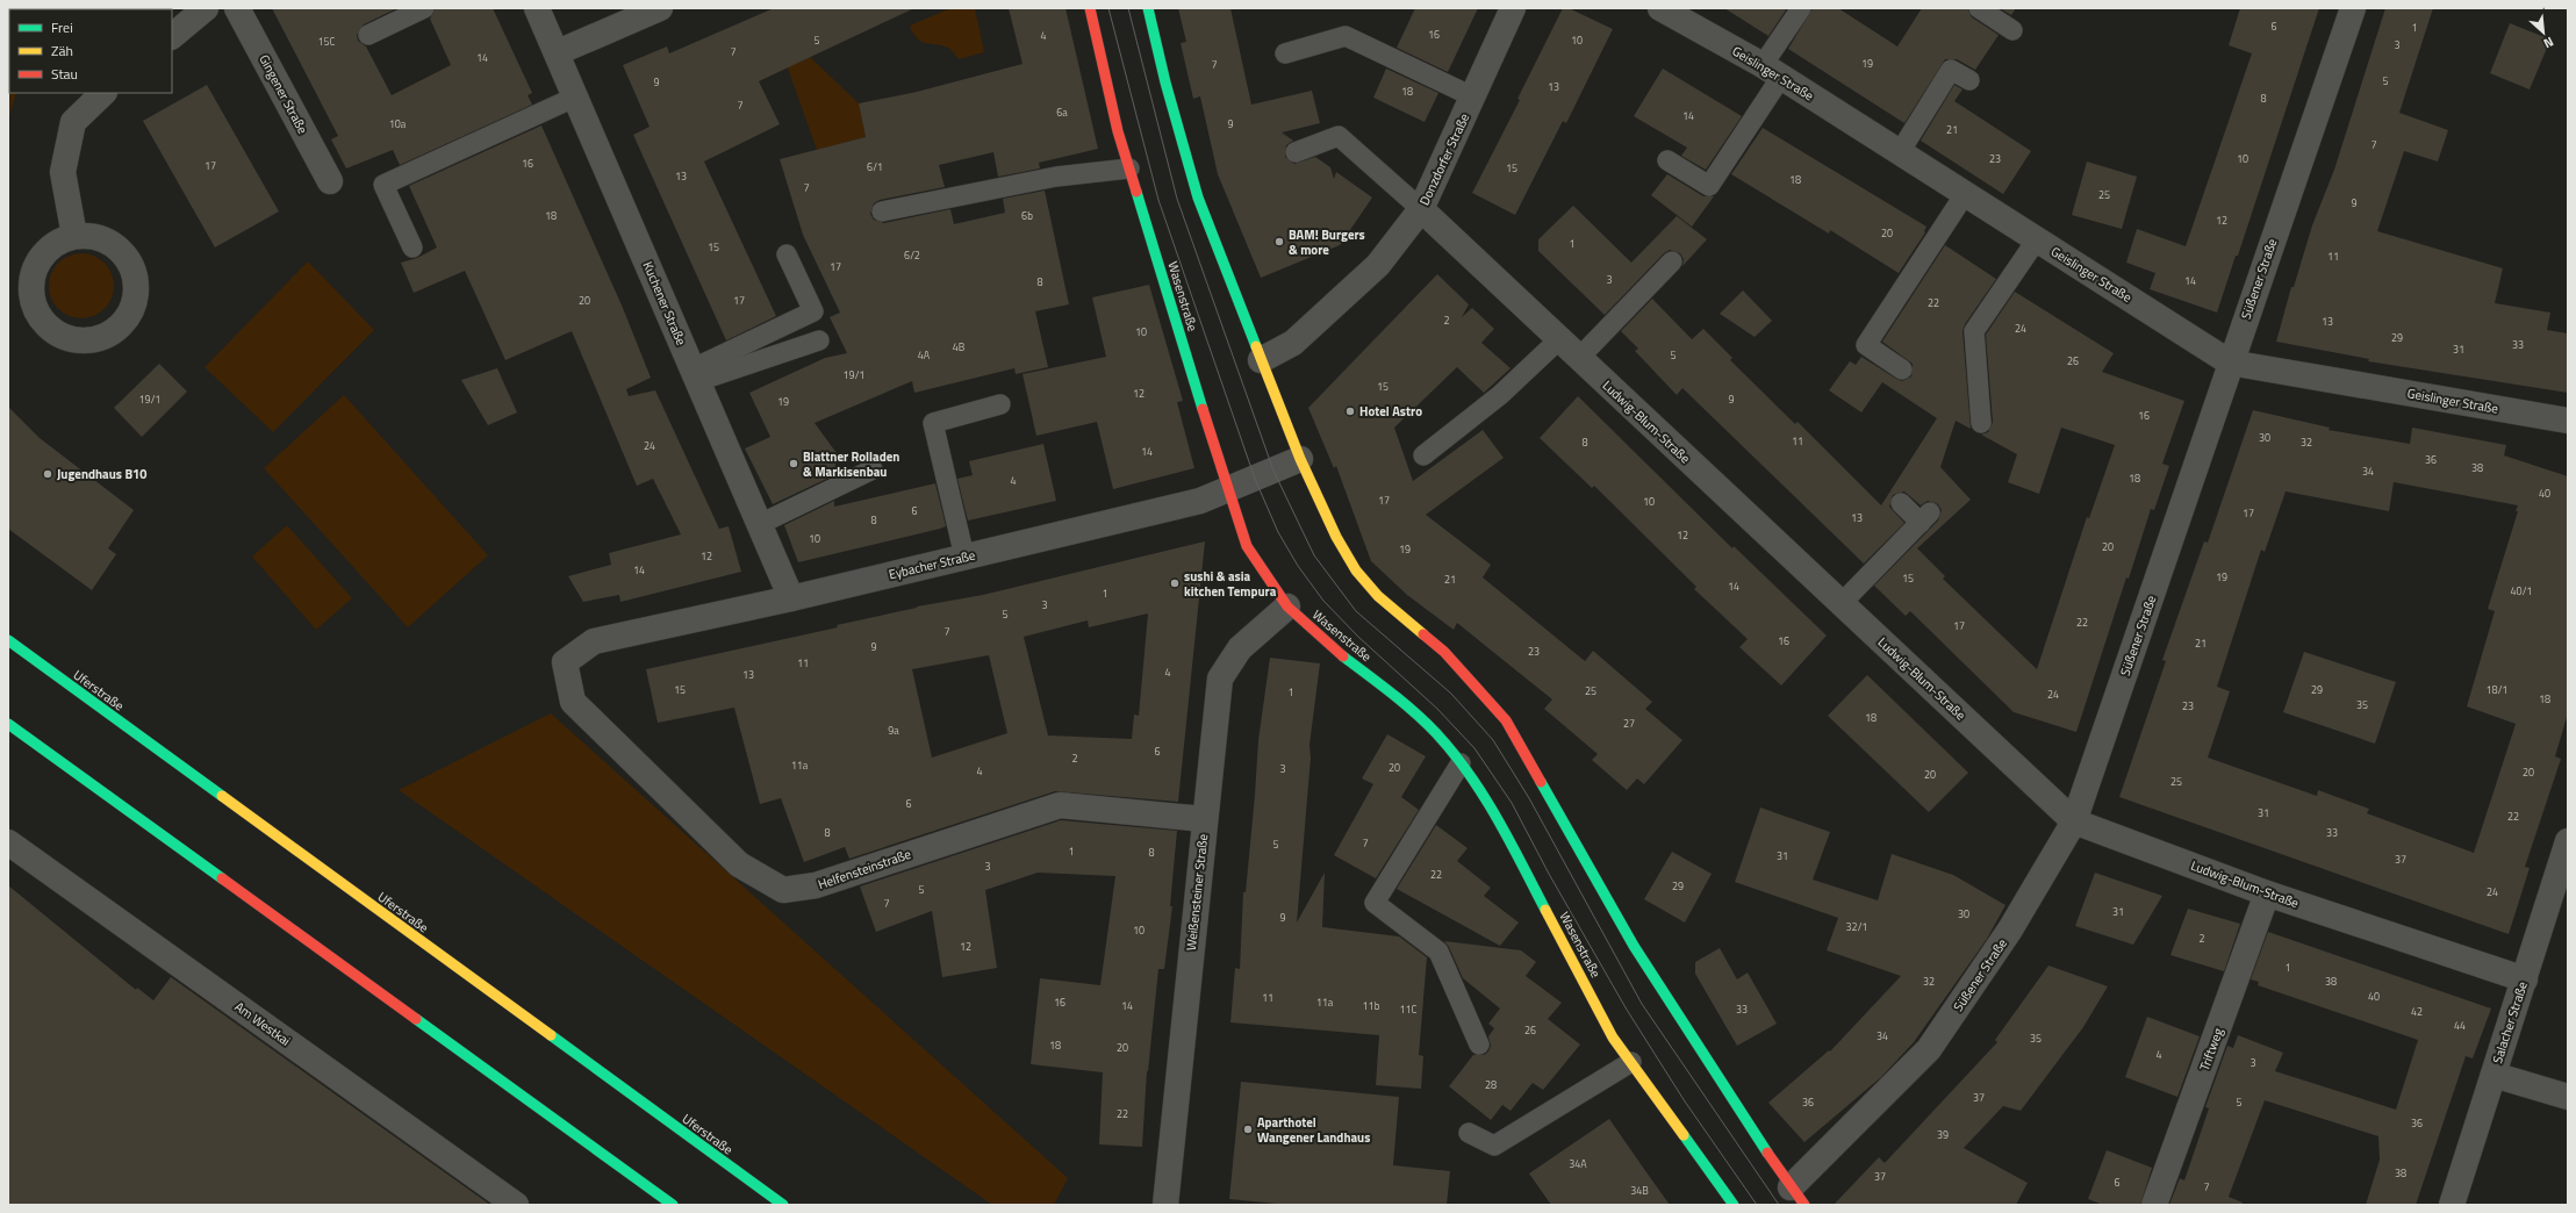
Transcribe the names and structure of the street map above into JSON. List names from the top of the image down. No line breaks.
{"streets":{"main road":["Wasenstraße","Uferstraße"],"street":["Geislinger Straße","Gingener Straße","Donzdorfer Straße","Süßener Straße","Kuchener Straße","Ludwig-Blum-Straße","Eybacher Straße","Helfensteinstraße","Weißensteiner Straße","Salacher Straße","Am Westkai","Triftweg"]},"crossings":[["Geislinger Straße","Süßener Straße"],["Donzdorfer Straße","Ludwig-Blum-Straße"],["Süßener Straße","Ludwig-Blum-Straße"],["Wasenstraße","Eybacher Straße"],["Wasenstraße","Weißensteiner Straße"],["Kuchener Straße","Eybacher Straße"],["Ludwig-Blum-Straße","Salacher Straße"],["Ludwig-Blum-Straße","Triftweg"],["Eybacher Straße","Helfensteinstraße"],["Helfensteinstraße","Weißensteiner Straße"]],"places":["BAM! Burgers & more","Hotel Astro","Blattner Rolladen & Markisenbau","Jugendhaus B10","sushi & asia kitchen Tempura","Aparthotel Wangener Landhaus"],"house_numbers":["6","1","16","4","5","10","15C","3","7","14","19","7","5","9","13","18","8","7","6a","14","10a","9","21","7","23","10","16","17","6/1","15","13","18","7","25","9","18","6b","12","20","1","15","6/2","11","17","3","14","8","20","17","22","2","13","24","10","29","33","4B","31","4A","5","26","19/1","15","12","19/1","9","19","16","30","11","8","32","24","14","36","38","34","18","4","40","17","10","6","17","13","8","12","10","20","19","12","14","19","15","21","14","40/1","1","3","5","22","17","7","16","21","9","23","11","4","13","15","29","18/1","25","1","24","18","35","23","18","27","9a","6","2","11a","20","3","4","20","20","25","6","31","22","8","33","7","5","1","8","31","37","3","22","29","5","24","7","31","30","9","32/1","10","2","12","1","32","38","40","11","16","11a","14","11b","11C","33","42","44","26","34","35","18","20","4","3","28","37","36","5","22","36","39","34A","38","37","6","7","34B"],"legend":["Frei","Zäh","Stau"],"north":"bottom right"}
